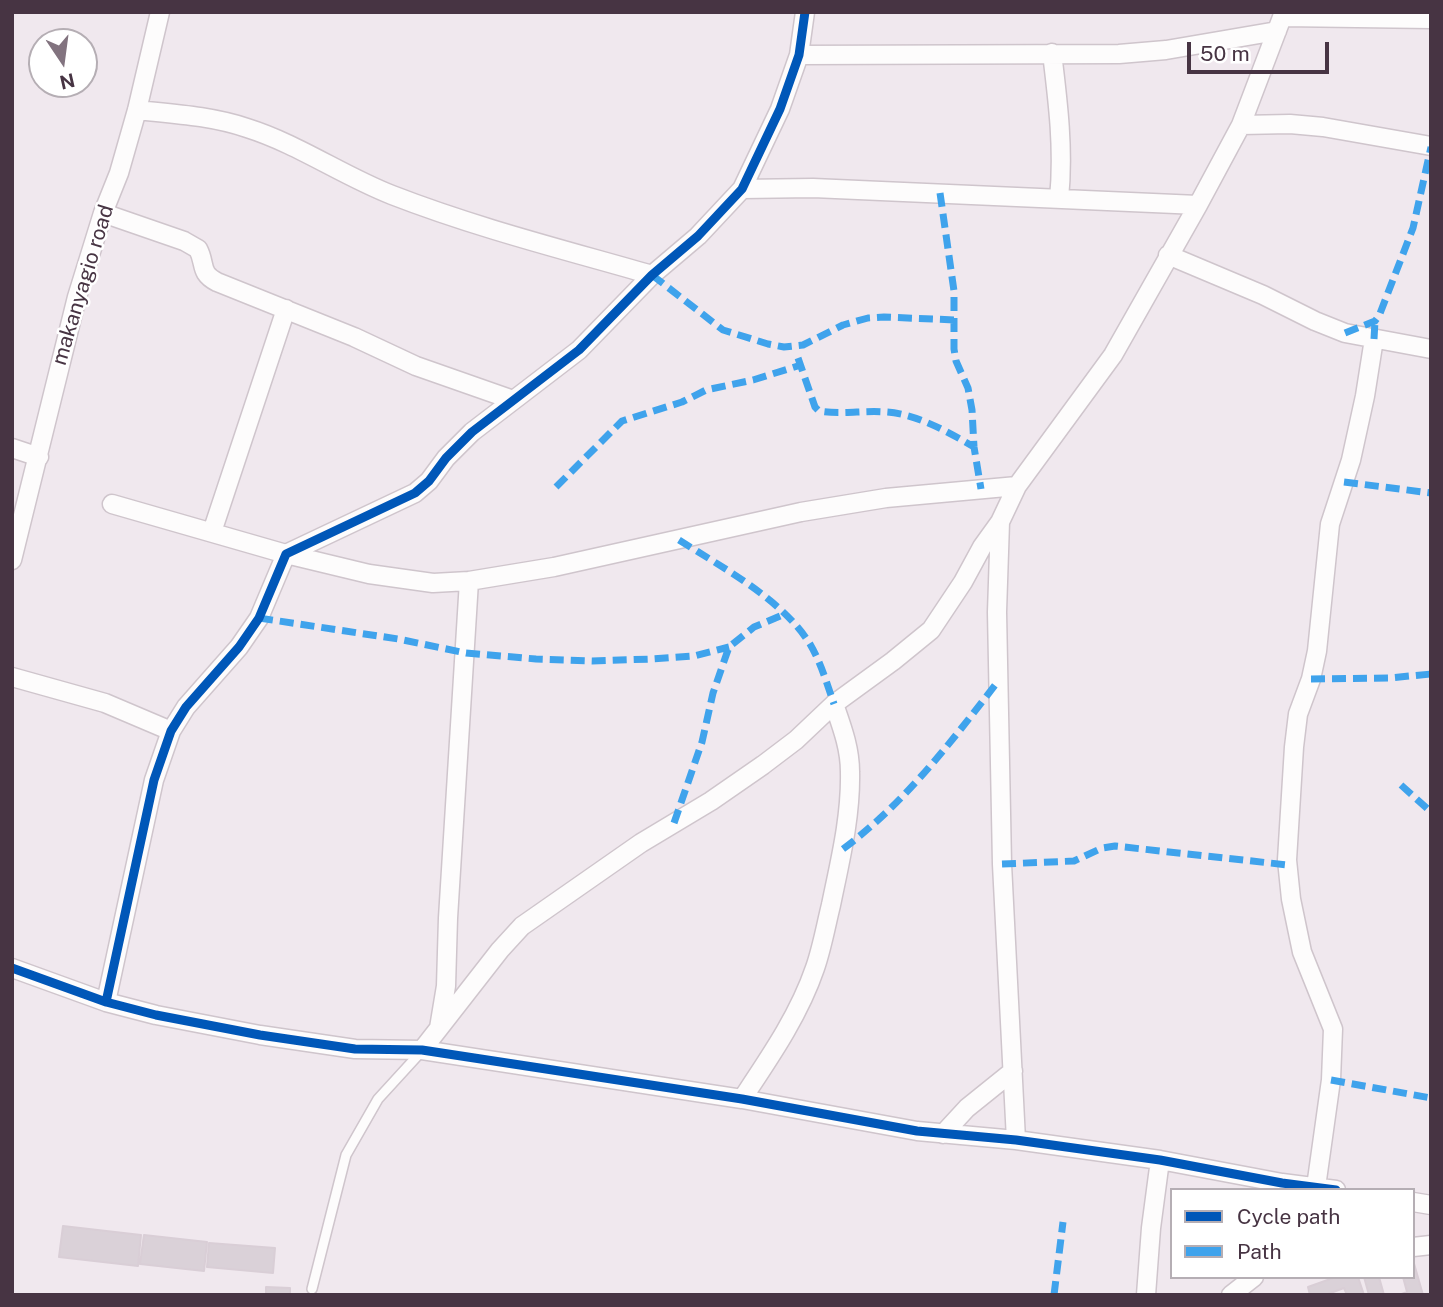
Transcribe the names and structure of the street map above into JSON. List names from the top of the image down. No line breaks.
{"streets":{"street":["makanyagio road"]},"legend":["Cycle path","Path"],"scale_bar":"50 m","north":"bottom"}
